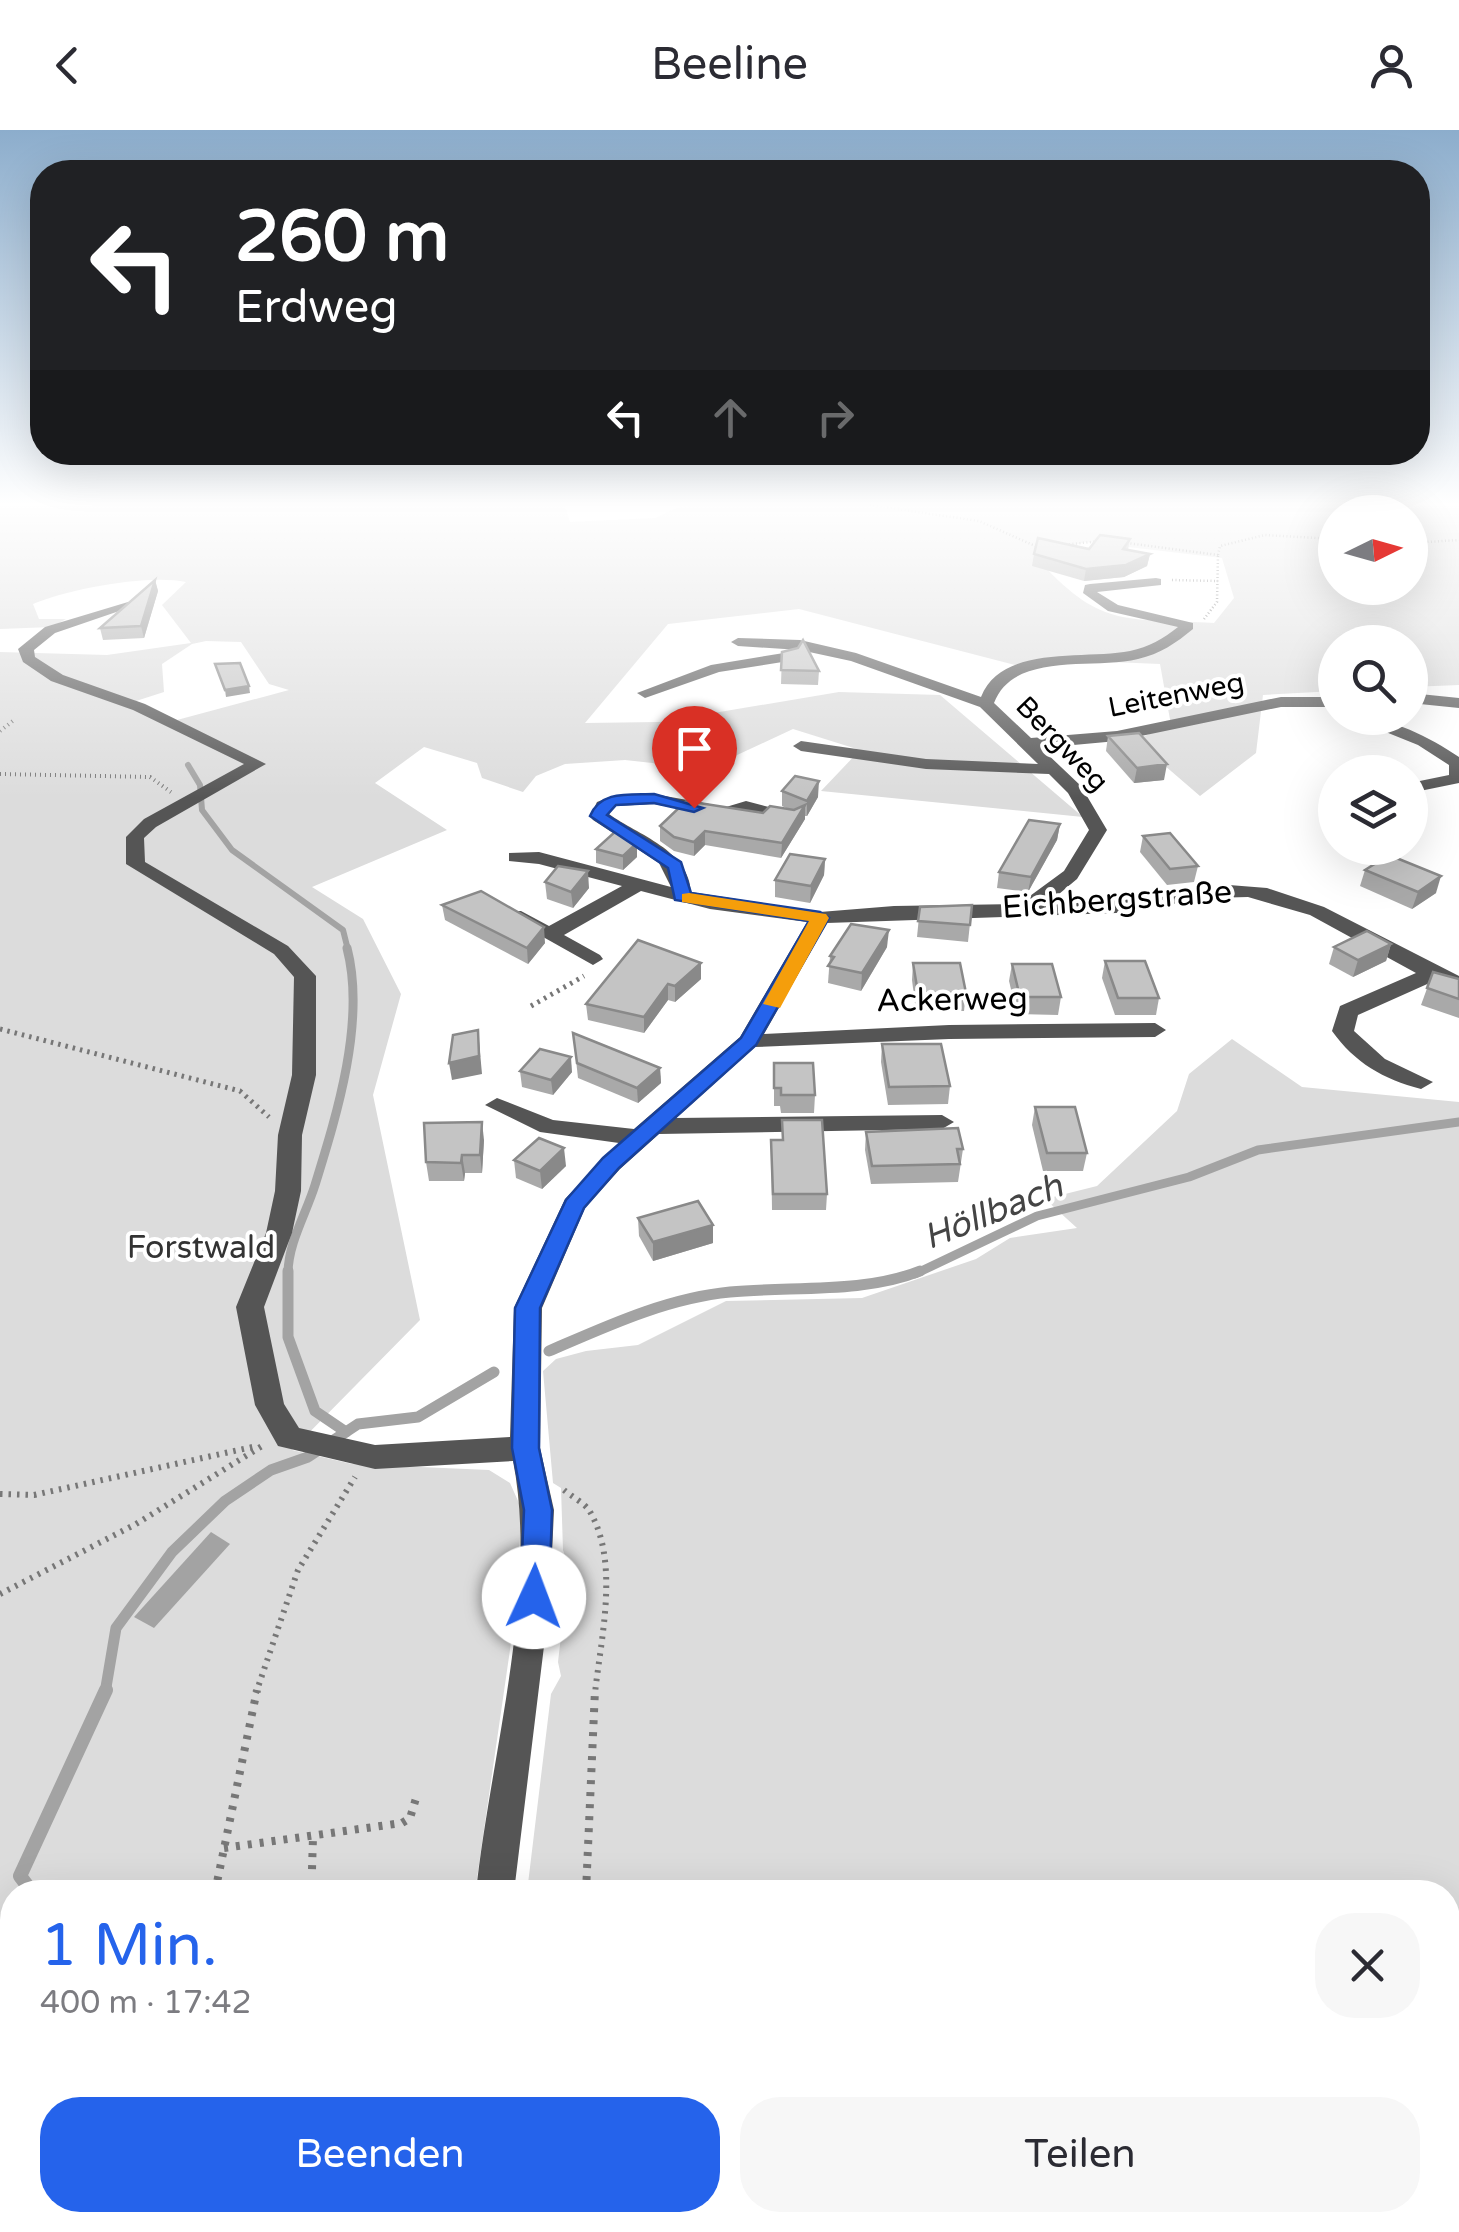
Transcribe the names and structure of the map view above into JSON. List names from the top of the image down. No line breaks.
{"streets":{"street":["Leitenweg","Bergweg","Eichbergstraße","Ackerweg"]},"crossings":[["Leitenweg","Bergweg"],["Bergweg","Eichbergstraße"]],"water":["Höllbach"],"parks":["Forstwald"],"north":"right","page":{"header":"Beeline","turn":["260 m","Erdweg"],"heading":["1 Min.","400 m · 17:42"],"buttons":["Beenden","Teilen"]}}
